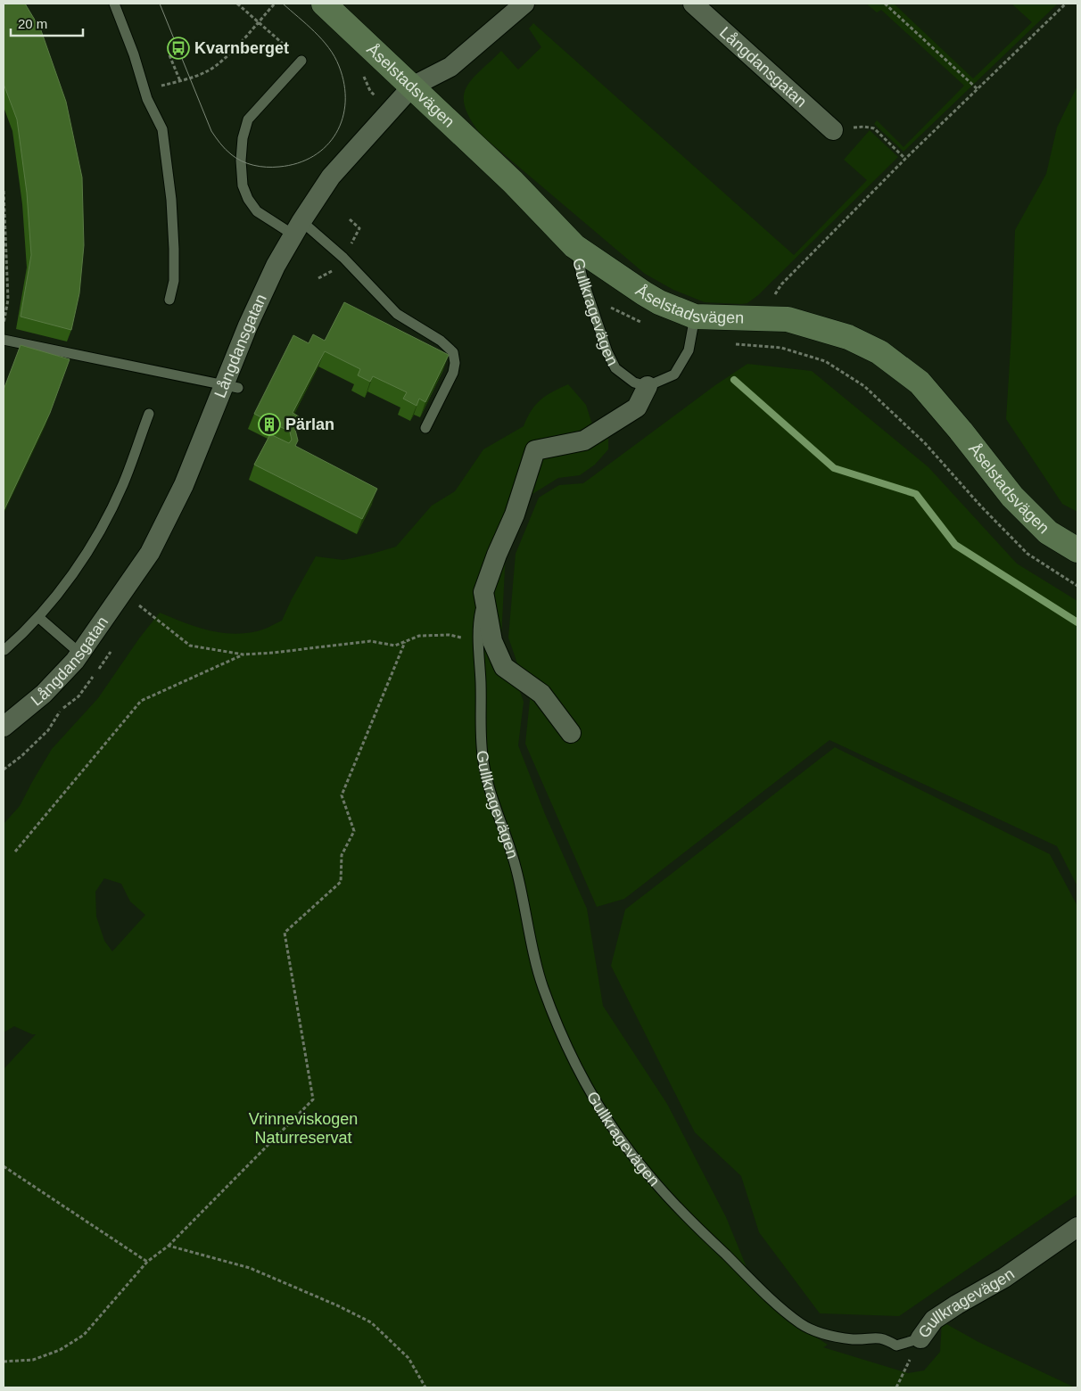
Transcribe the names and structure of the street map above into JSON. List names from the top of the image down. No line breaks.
{"streets":{"street":["Långdansgatan","Åselstadsvägen","Gullkragevägen"]},"crossings":[["Långdansgatan","Åselstadsvägen"],["Åselstadsvägen","Gullkragevägen"]],"parks":["Vrinneviskogen Naturreservat"],"places":{"bus stop":["Kvarnberget"],"building":["Pärlan"]},"scale_bar":"20 m"}
